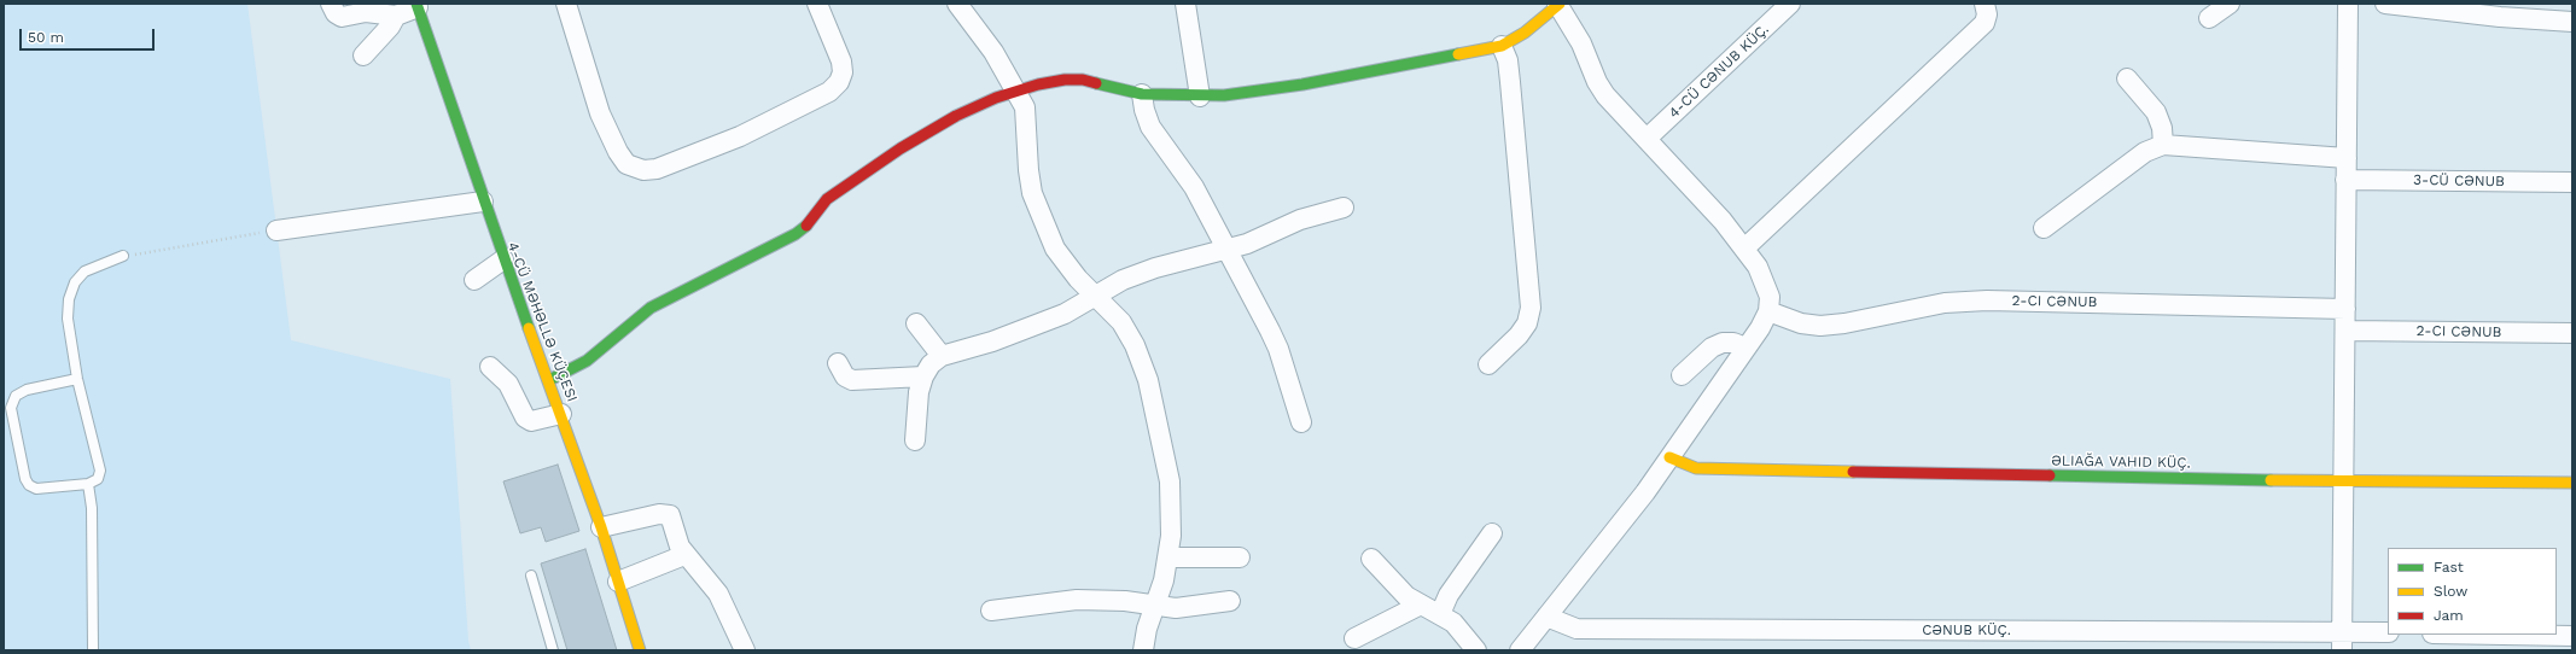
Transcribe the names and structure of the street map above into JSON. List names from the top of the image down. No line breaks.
{"streets":{"street":["4-CÜ CƏNUB KÜÇ.","3-CÜ CƏNUB","2-CI CƏNUB","4-CÜ MƏHƏLLƏ KÜÇESI","ƏLIAĞA VAHID KÜÇ.","CƏNUB KÜÇ."]},"legend":["Fast","Slow","Jam"],"scale_bar":"50 m"}
